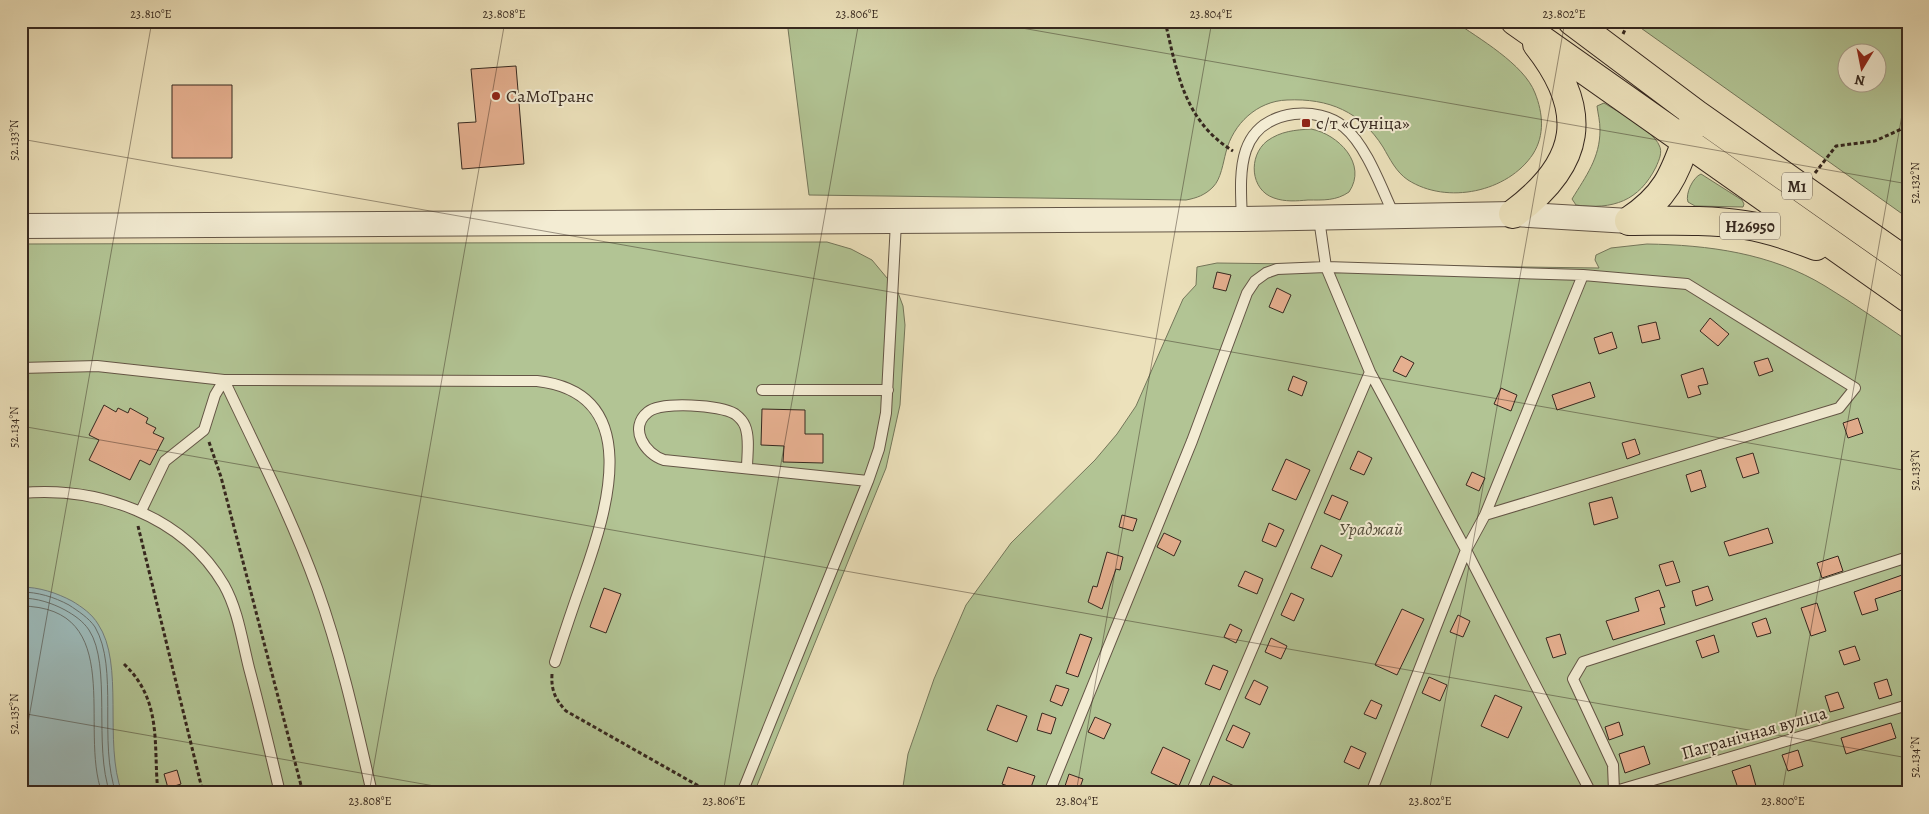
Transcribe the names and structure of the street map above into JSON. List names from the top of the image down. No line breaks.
{"streets":{"highway":["М1","Н26950"],"lane":["Пагранічная вуліца"]},"crossings":[["М1","Н26950"]],"parks":["Ураджай"],"places":{"other":["СаМоТранс"],"transit":["с/т «Суніца»"]},"north":"bottom","coordinates":["23.810°E","23.808°E","23.806°E","23.804°E","23.802°E","52.133°N","52.132°N","52.134°N","52.135°N","23.800°E"]}
